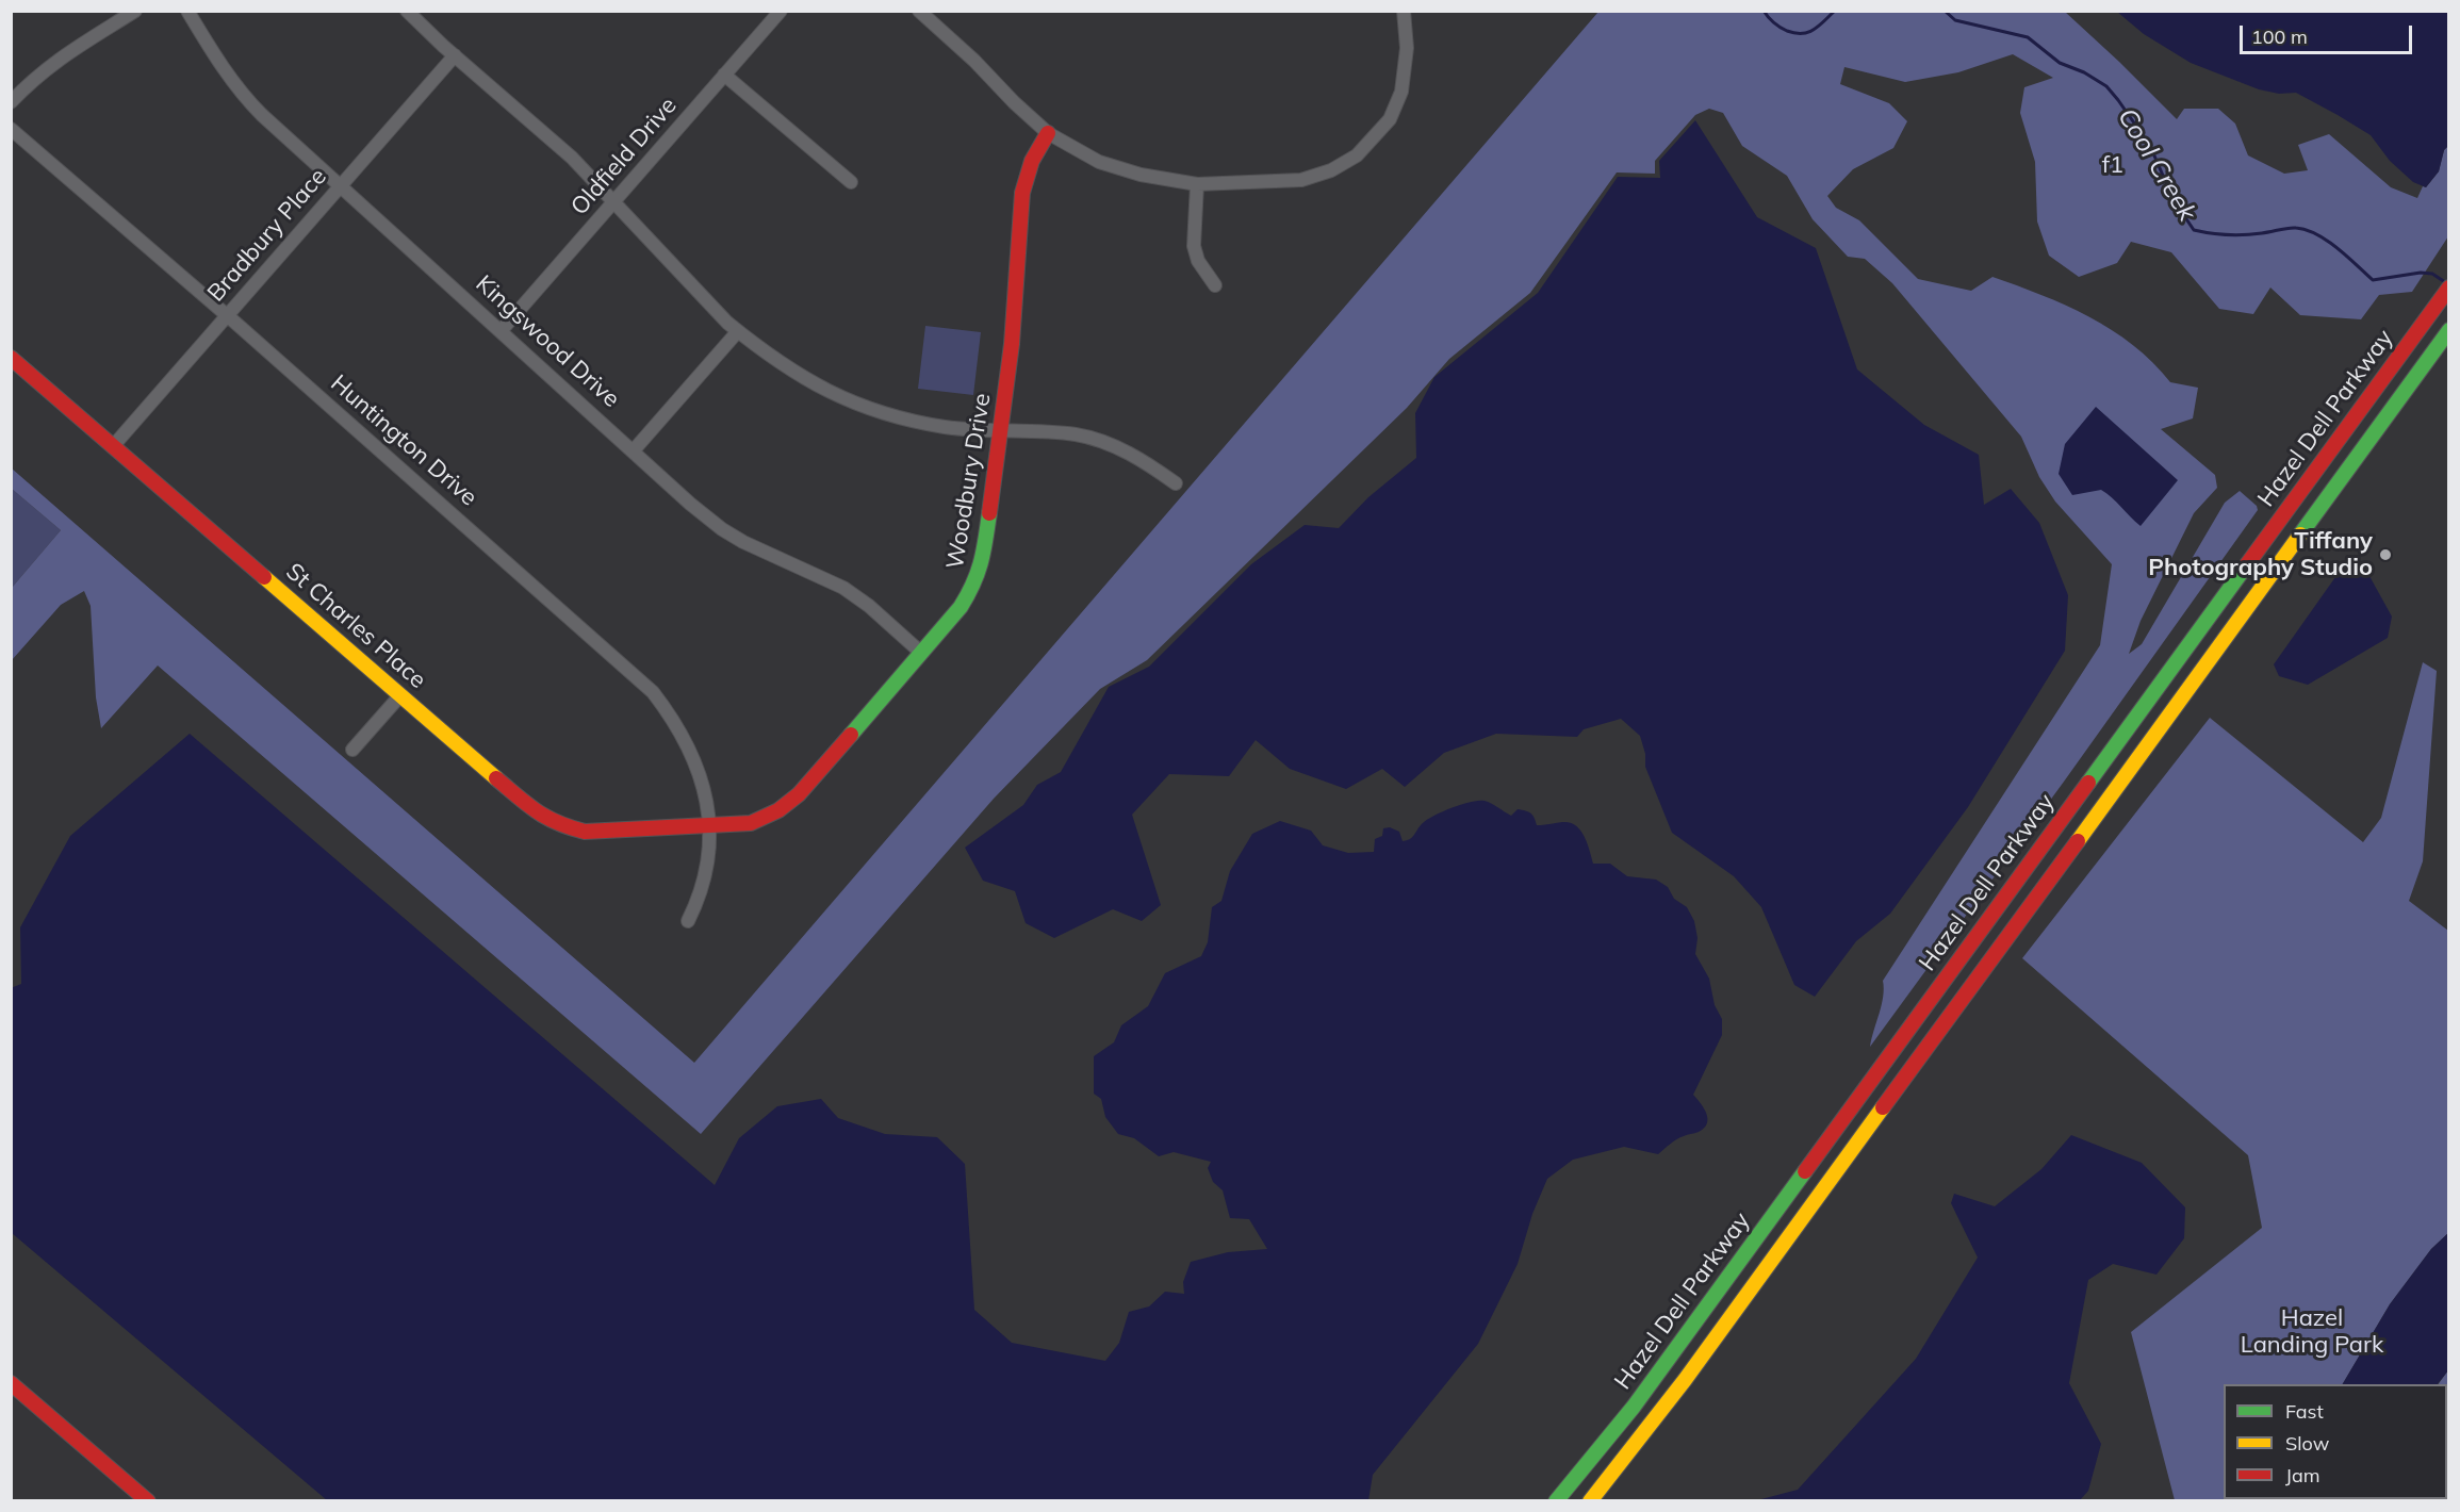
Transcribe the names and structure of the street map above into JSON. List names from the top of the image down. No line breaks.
{"streets":{"main road":["Hazel Dell Parkway","Woodbury Drive","St Charles Place"],"street":["Oldfield Drive","Bradbury Place","Kingswood Drive","Huntington Drive"]},"crossings":[["Oldfield Drive","Kingswood Drive"],["Bradbury Place","Kingswood Drive"],["Bradbury Place","Huntington Drive"],["Bradbury Place","St Charles Place"],["Kingswood Drive","Woodbury Drive"],["Huntington Drive","Woodbury Drive"],["Huntington Drive","St Charles Place"],["Woodbury Drive","St Charles Place"]],"water":["Cool Creek"],"parks":["f1","Hazel Landing Park"],"places":["Tiffany Photography Studio"],"legend":["Fast","Slow","Jam"],"scale_bar":"100 m"}
